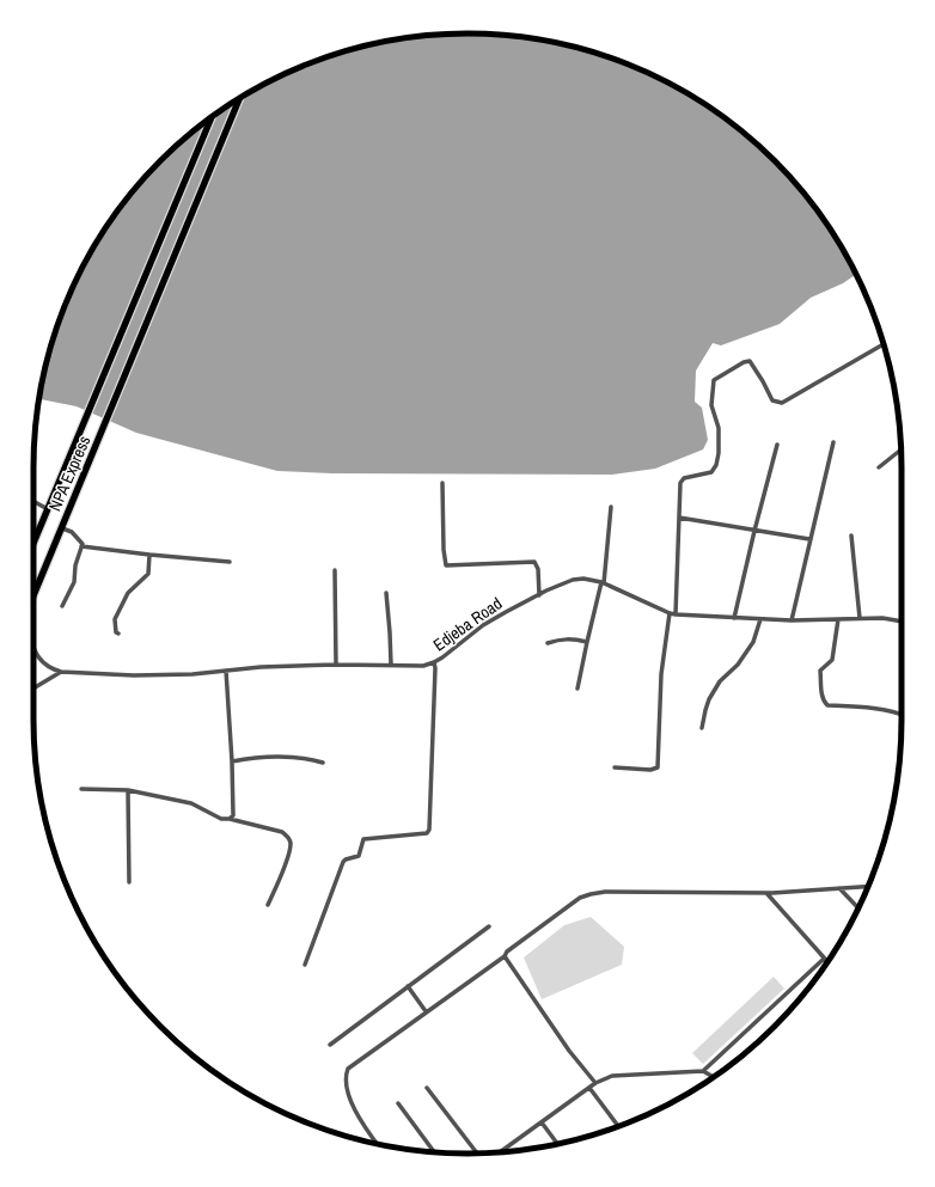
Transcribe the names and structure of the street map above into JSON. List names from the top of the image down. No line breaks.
{"streets":{"main road":["NPA Express"],"street":["Edjeba Road"]}}
